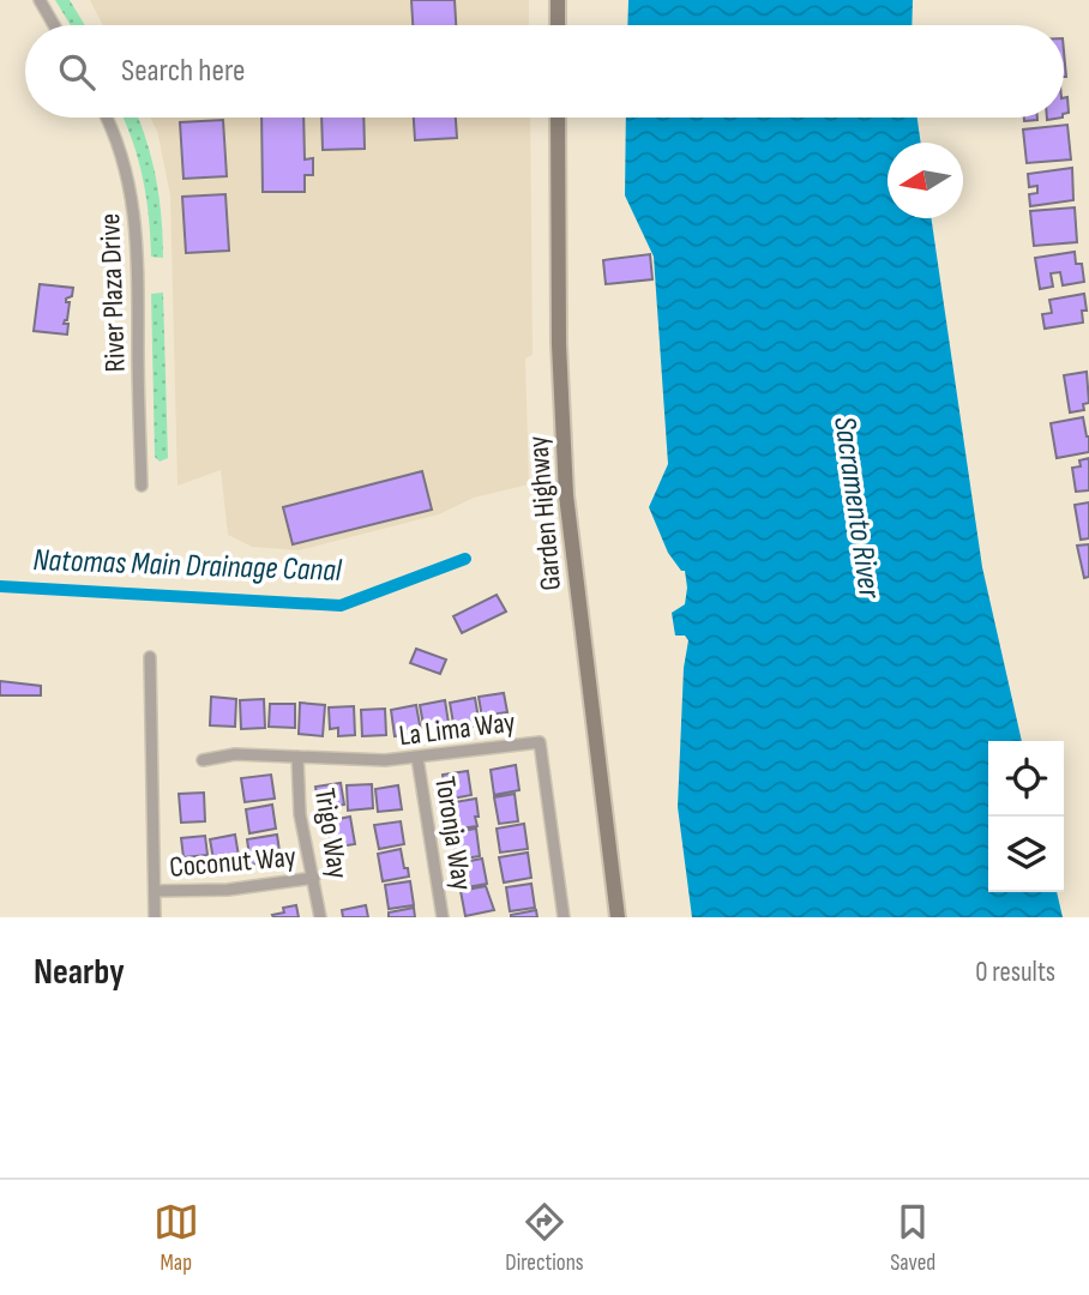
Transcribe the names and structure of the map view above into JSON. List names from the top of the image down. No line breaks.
{"streets":{"main road":["Garden Highway"],"street":["River Plaza Drive","La Lima Way","Trigo Way","Toronja Way","Coconut Way"]},"crossings":[["La Lima Way","Trigo Way"],["La Lima Way","Toronja Way"],["Trigo Way","Coconut Way"]],"water":["Sacramento River","Natomas Main Drainage Canal"],"north":"left","page":{"search":"Search here","heading":["Nearby","0 results"],"nav":["Map","Directions","Saved"]}}
